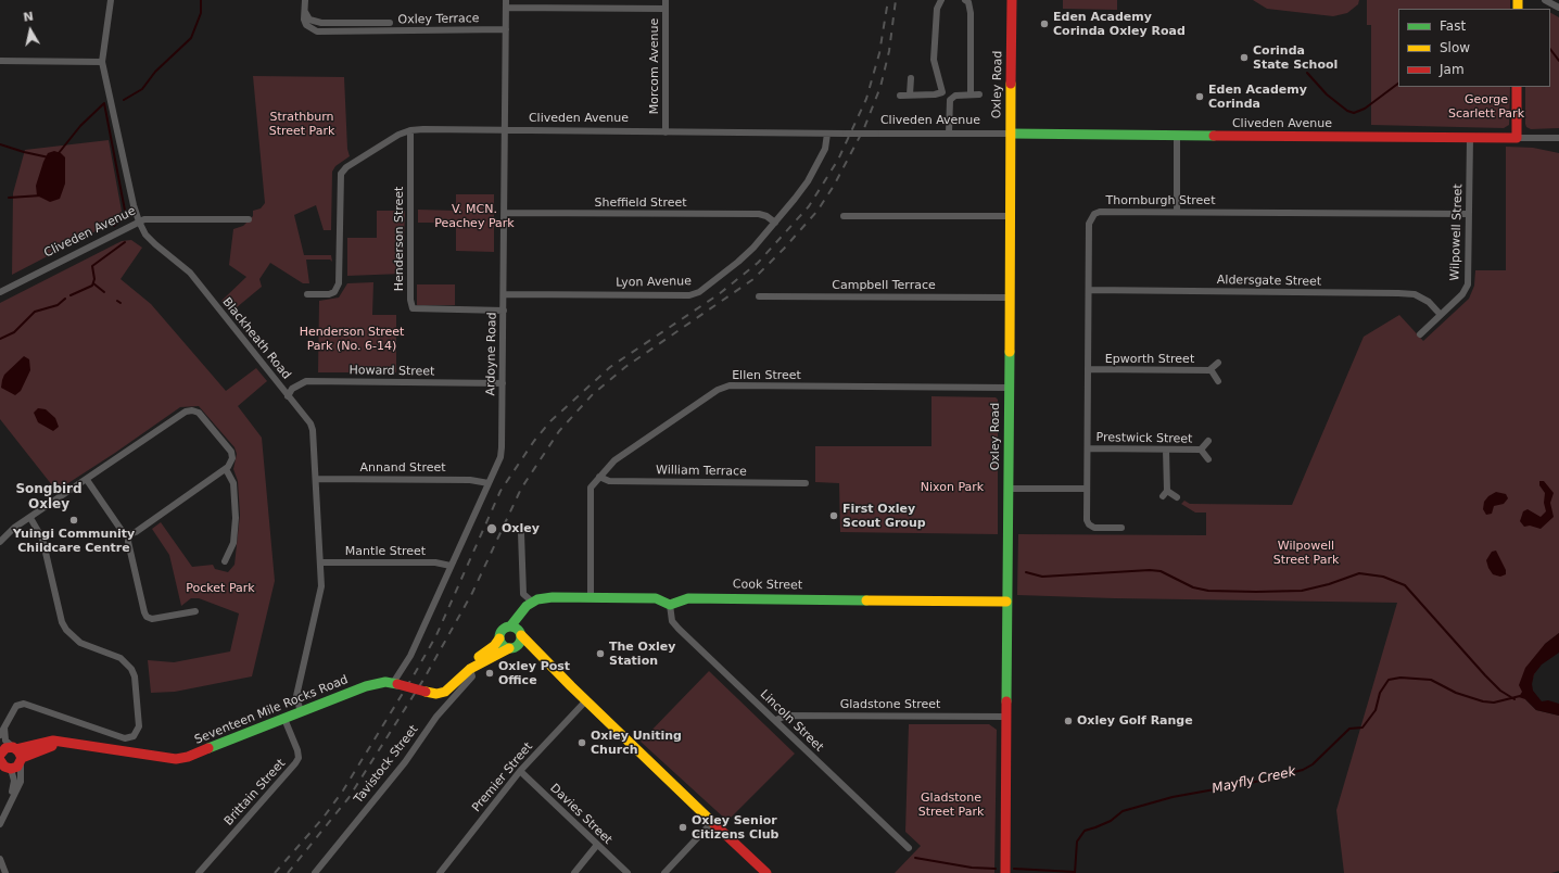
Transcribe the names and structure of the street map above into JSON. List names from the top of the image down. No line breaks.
{"streets":{"main road":["Oxley Road","Cliveden Avenue","Cook Street","Seventeen Mile Rocks Road"],"street":["Oxley Terrace","Morcom Avenue","Thornburgh Street","Sheffield Street","Wilpowell Street","Henderson Street","Aldersgate Street","Lyon Avenue","Campbell Terrace","Blackheath Road","Ardoyne Road","Epworth Street","Howard Street","Ellen Street","Prestwick Street","Annand Street","William Terrace","Mantle Street","Gladstone Street","Lincoln Street","Tavistock Street","Premier Street","Brittain Street","Davies Street"]},"crossings":[["Oxley Terrace","Ardoyne Road"],["Morcom Avenue","Cliveden Avenue"],["Oxley Road","Cliveden Avenue"],["Oxley Road","Campbell Terrace"],["Oxley Road","Ellen Street"],["Oxley Road","Cook Street"],["Oxley Road","Gladstone Street"],["Cliveden Avenue","Wilpowell Street"],["Cliveden Avenue","Henderson Street"],["Cliveden Avenue","Lyon Avenue"],["Cliveden Avenue","Blackheath Road"],["Cliveden Avenue","Ardoyne Road"],["Thornburgh Street","Wilpowell Street"],["Thornburgh Street","Aldersgate Street"],["Thornburgh Street","Epworth Street"],["Thornburgh Street","Prestwick Street"],["Sheffield Street","Lyon Avenue"],["Sheffield Street","Ardoyne Road"],["Wilpowell Street","Aldersgate Street"],["Henderson Street","Ardoyne Road"],["Lyon Avenue","Ardoyne Road"],["Blackheath Road","Howard Street"],["Blackheath Road","Annand Street"],["Blackheath Road","Mantle Street"],["Blackheath Road","Seventeen Mile Rocks Road"],["Ardoyne Road","Howard Street"],["Ardoyne Road","Annand Street"],["Ardoyne Road","Mantle Street"],["Ardoyne Road","Seventeen Mile Rocks Road"],["Ellen Street","William Terrace"],["Cook Street","Lincoln Street"],["Gladstone Street","Lincoln Street"],["Seventeen Mile Rocks Road","Tavistock Street"],["Seventeen Mile Rocks Road","Brittain Street"],["Premier Street","Davies Street"]],"districts":["Songbird Oxley"],"water":["Mayfly Creek"],"parks":["George Scarlett Park","Strathburn Street Park","V. MCN. Peachey Park","Henderson Street Park (No. 6-14)","Nixon Park","Wilpowell Street Park","Pocket Park","Gladstone Street Park"],"places":["Eden Academy Corinda Oxley Road","Corinda State School","Eden Academy Corinda","First Oxley Scout Group","Yuingi Community Childcare Centre","Oxley","The Oxley Station","Oxley Post Office","Oxley Golf Range","Oxley Uniting Church","Oxley Senior Citizens Club"],"legend":["Fast","Slow","Jam"],"north":"top"}
